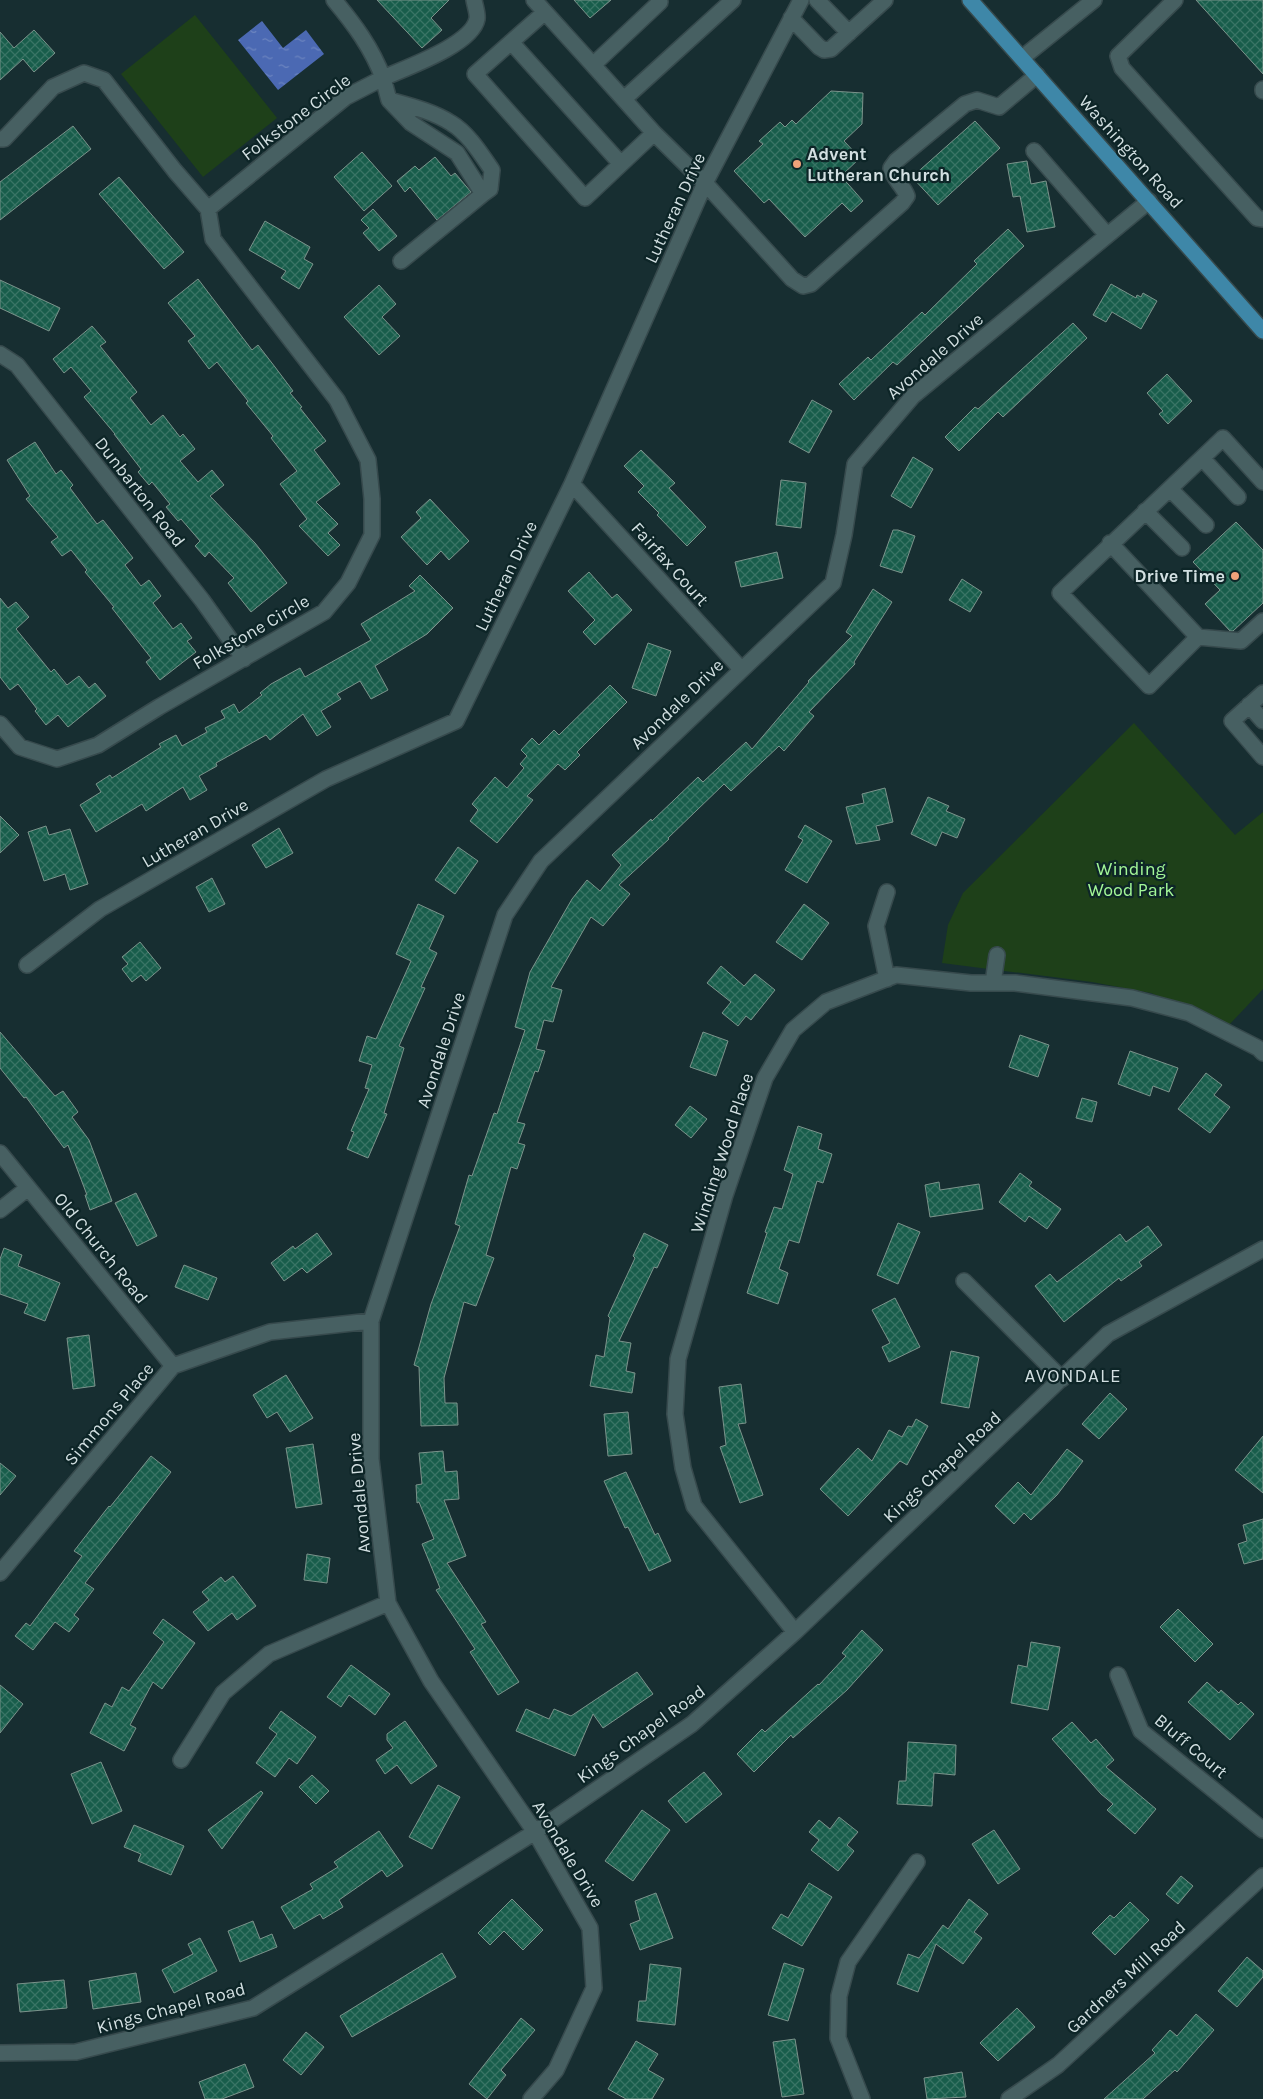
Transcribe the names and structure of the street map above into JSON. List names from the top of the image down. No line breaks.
{"streets":{"main road":["Washington Road"],"street":["Folkstone Circle","Lutheran Drive","Avondale Drive","Dunbarton Road","Fairfax Court","Winding Wood Place","Old Church Road","Simmons Place","Kings Chapel Road","Bluff Court","Gardners Mill Road"]},"crossings":[["Folkstone Circle","Dunbarton Road"],["Washington Road","Avondale Drive"],["Lutheran Drive","Fairfax Court"],["Avondale Drive","Fairfax Court"],["Avondale Drive","Simmons Place"],["Avondale Drive","Kings Chapel Road"],["Winding Wood Place","Kings Chapel Road"],["Old Church Road","Simmons Place"]],"districts":["AVONDALE"],"parks":["Winding Wood Park"],"places":["Advent Lutheran Church","Drive Time"]}
